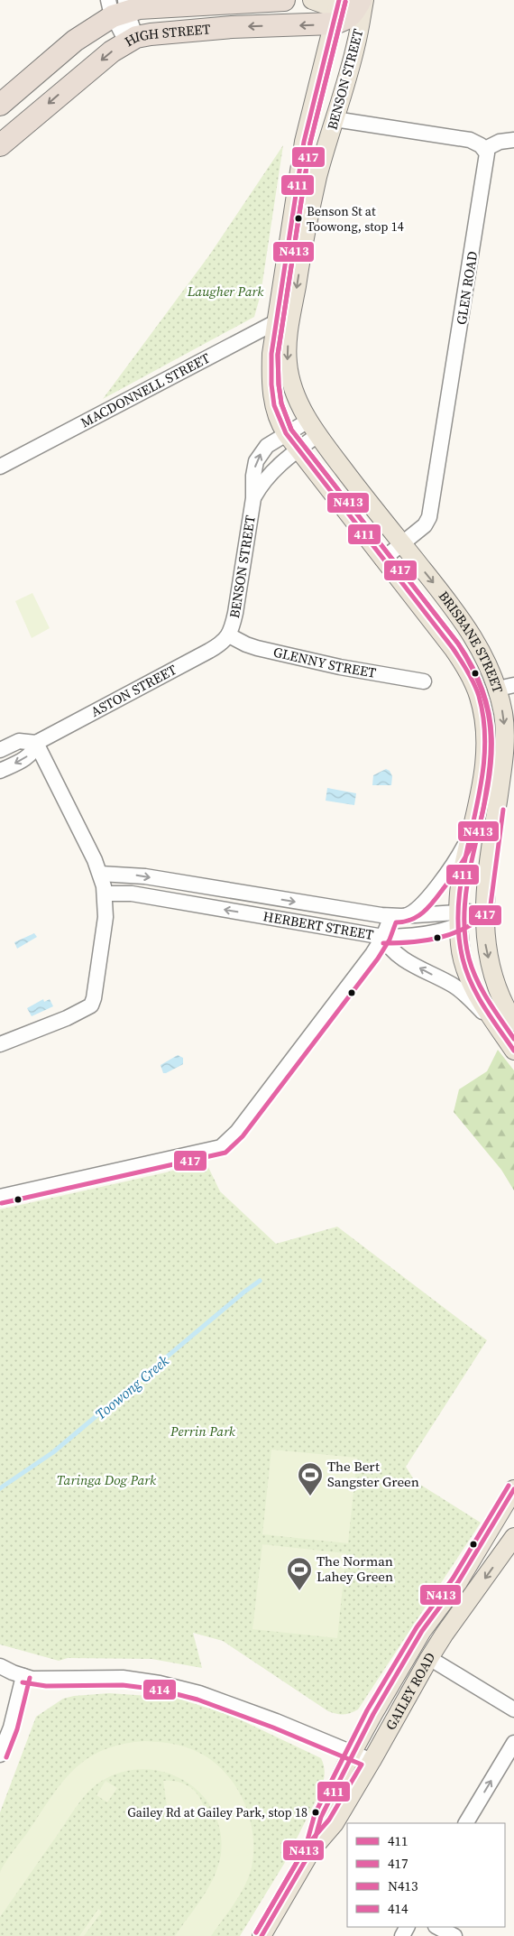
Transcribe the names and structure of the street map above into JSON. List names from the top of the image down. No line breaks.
{"streets":{"highway":["HIGH STREET"],"main road":["BENSON STREET","BRISBANE STREET","GAILEY ROAD"],"street":["GLEN ROAD","MACDONNELL STREET","GLENNY STREET","ASTON STREET","HERBERT STREET"]},"crossings":[["HIGH STREET","BENSON STREET"],["BENSON STREET","MACDONNELL STREET"],["BENSON STREET","BRISBANE STREET"],["BENSON STREET","GLENNY STREET"],["BENSON STREET","ASTON STREET"],["GLEN ROAD","BRISBANE STREET"],["BRISBANE STREET","HERBERT STREET"],["GLENNY STREET","ASTON STREET"]],"water":["Toowong Creek"],"parks":["Laugher Park","Perrin Park","Taringa Dog Park"],"places":{"other":["Benson St at Toowong, stop 14","Gailey Rd at Gailey Park, stop 18"],"sports":["The Bert Sangster Green","The Norman Lahey Green"]},"lines":["transit line 411","transit line 417","transit line N413","transit line 414"],"legend":["411","417","N413","414"]}
